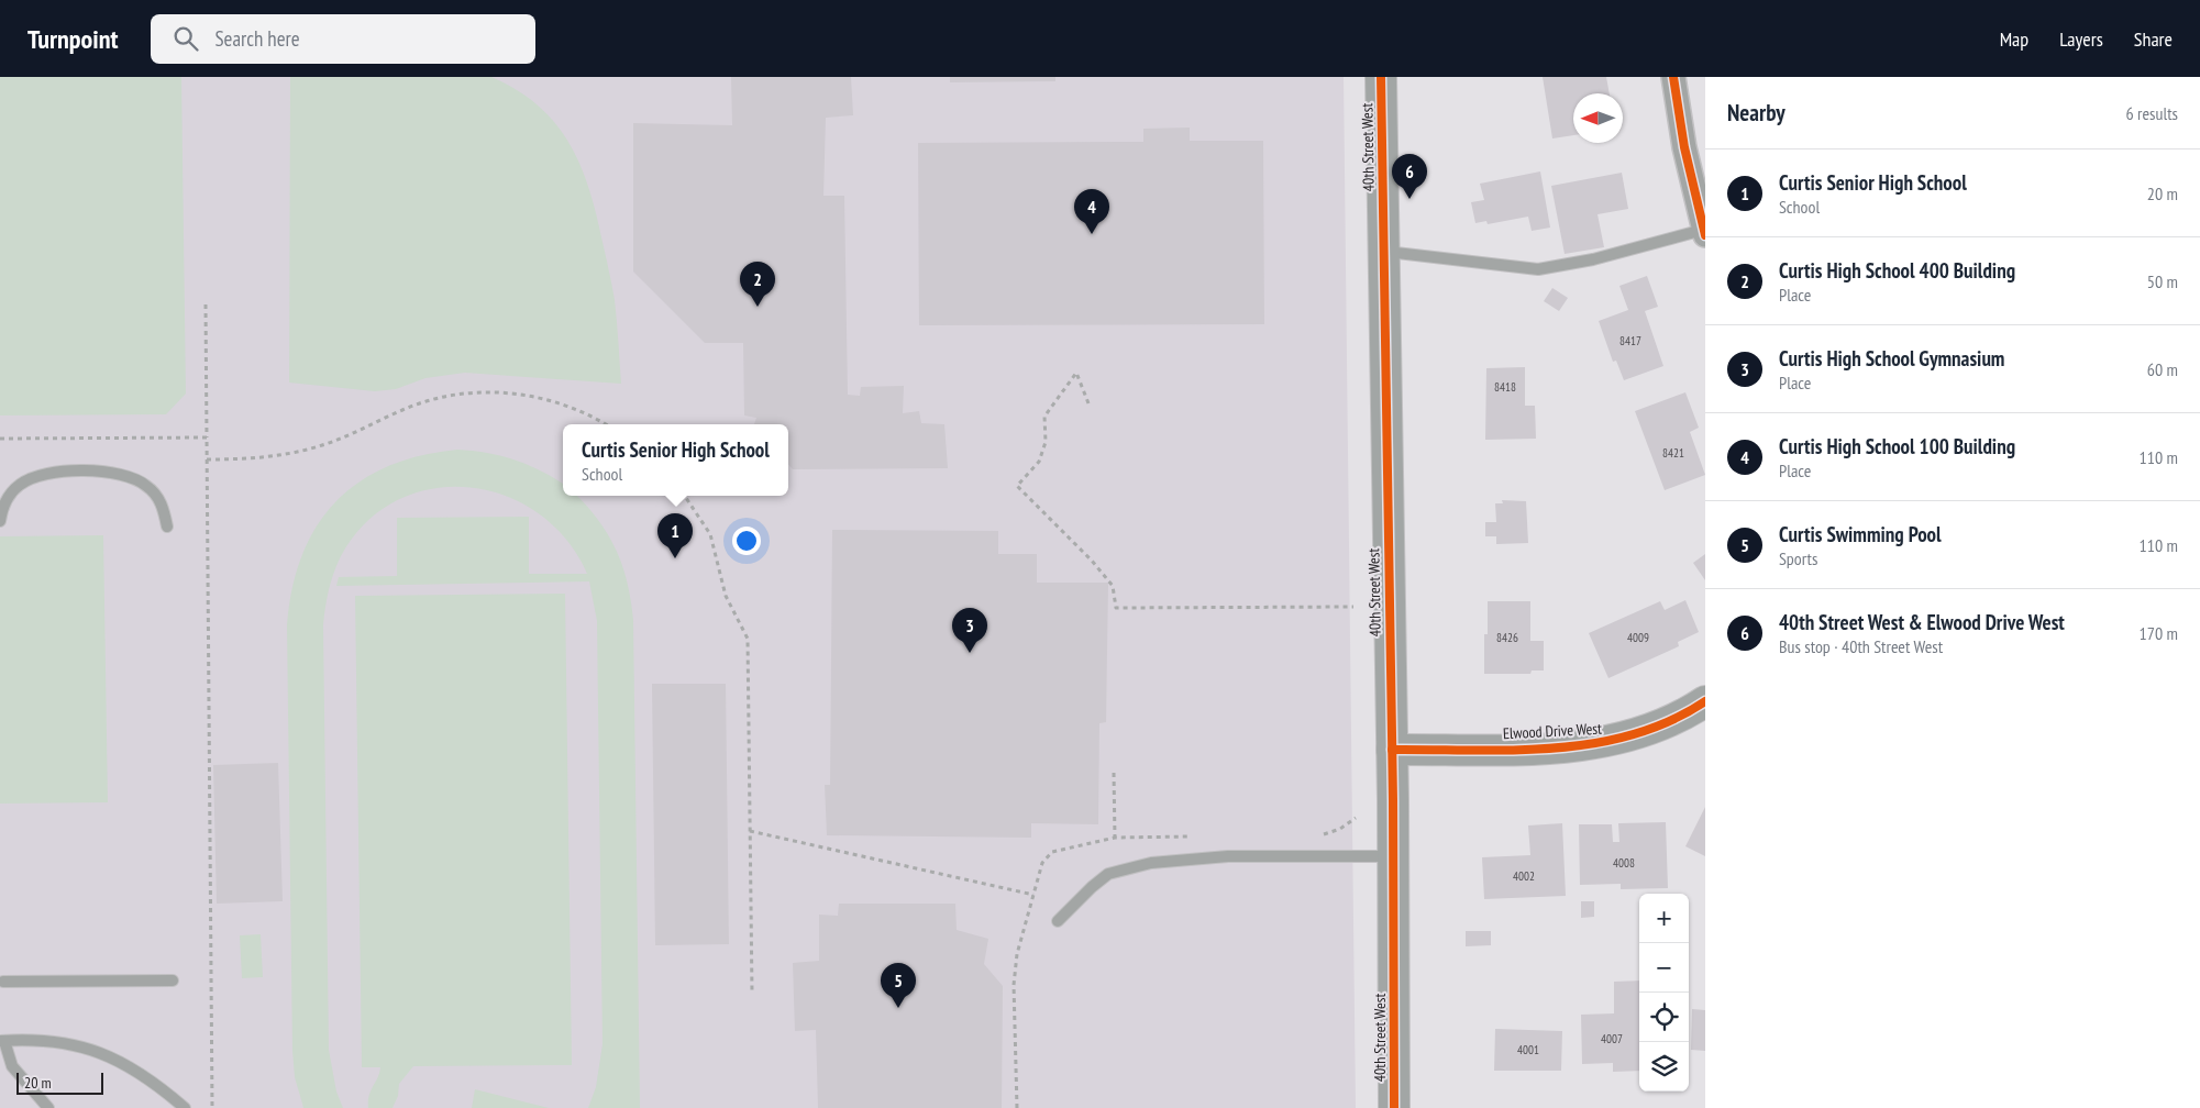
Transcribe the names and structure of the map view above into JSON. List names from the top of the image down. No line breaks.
{"streets":{"street":["40th Street West","Elwood Drive West"]},"crossings":[["40th Street West","Elwood Drive West"]],"house_numbers":["8417","8418","8421","8426","4009","4008","4002","4007","4001"],"scale_bar":"20 m","north":"left","page":{"header":"Turnpoint","search":"Search here","nav":["Map","Layers","Share"],"heading":["Nearby","6 results"],"list":[{"mark":"1","name":"Curtis Senior High School","note":"School","value":"20 m"},{"mark":"2","name":"Curtis High School 400 Building","note":"Place","value":"50 m"},{"mark":"3","name":"Curtis High School Gymnasium","note":"Place","value":"60 m"},{"mark":"4","name":"Curtis High School 100 Building","note":"Place","value":"110 m"},{"mark":"5","name":"Curtis Swimming Pool","note":"Sports","value":"110 m"},{"mark":"6","name":"40th Street West & Elwood Drive West","note":"Bus stop · 40th Street West","value":"170 m"}],"pins":["6","4","2","1","3","5"],"popup":["Curtis Senior High School","School"],"map_buttons":["+","−"],"scale":"20 m"}}
